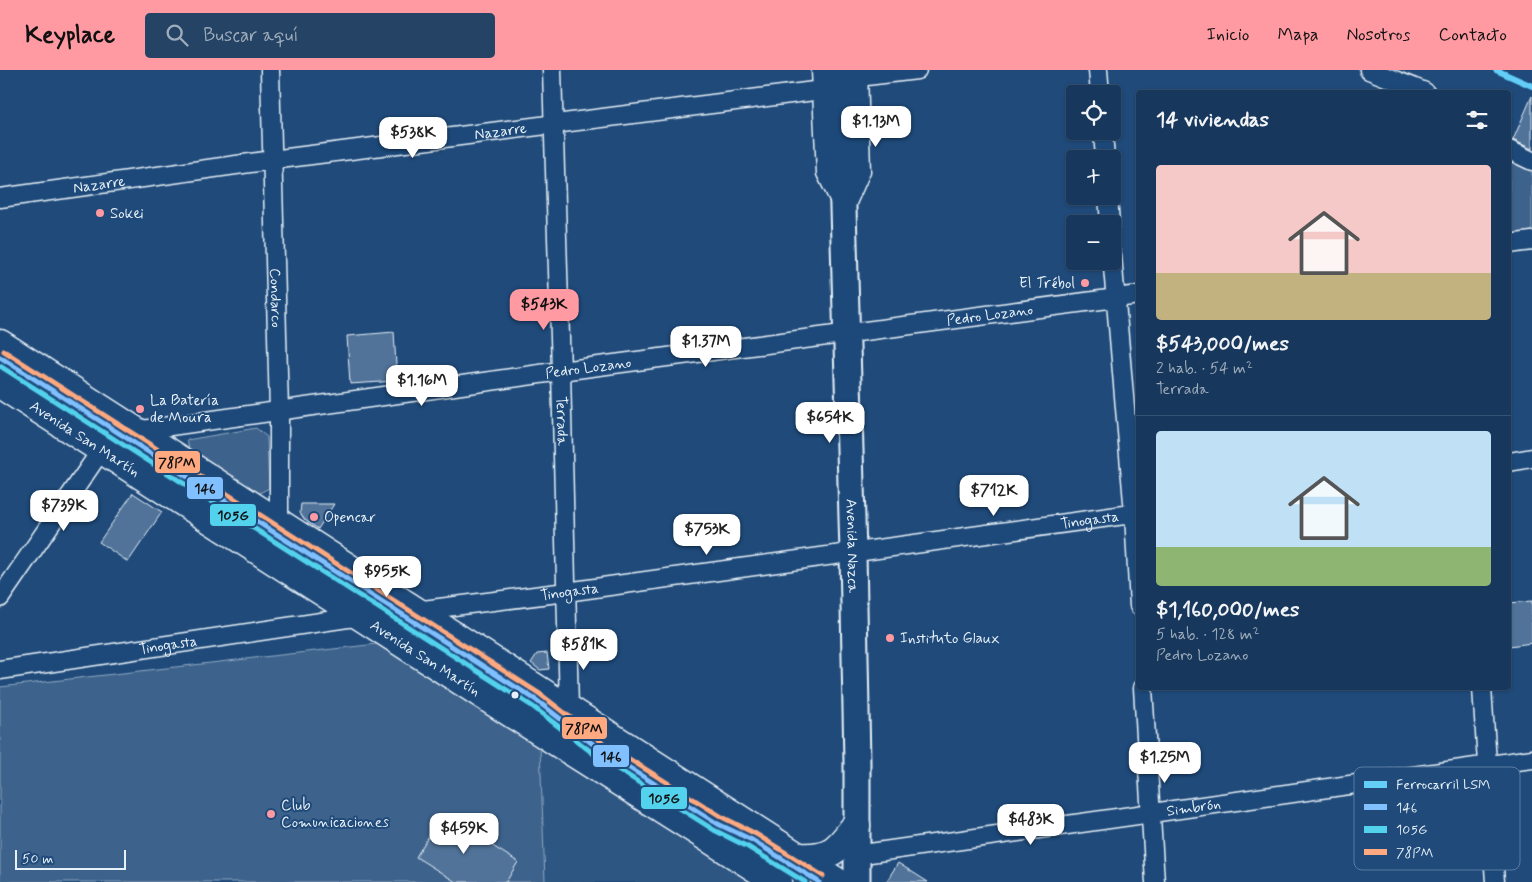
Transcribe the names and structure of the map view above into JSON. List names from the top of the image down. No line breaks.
{"streets":{"main road":["Avenida San Martín","Avenida Nazca"],"street":["Nazarre","Condarco","Pedro Lozano","Terrada","Tinogasta","Simbrón"]},"crossings":[["Nazarre","Condarco"],["Nazarre","Terrada"],["Nazarre","Avenida Nazca"],["Condarco","Pedro Lozano"],["Pedro Lozano","Terrada"],["Pedro Lozano","Avenida San Martín"],["Pedro Lozano","Avenida Nazca"],["Terrada","Avenida San Martín"],["Terrada","Tinogasta"],["Avenida San Martín","Tinogasta"],["Tinogasta","Avenida Nazca"],["Avenida Nazca","Simbrón"]],"places":["Sokei","El Trébol","La Batería de Moura","Opencar","Instituto Glaux","Club Comunicaciones"],"lines":["rail line LSM","transit line 78PM","transit line 146","transit line 105G"],"legend":["Ferrocarril LSM","146","105G","78PM"],"scale_bar":"50 m","page":{"header":"Keyplace","search":"Buscar aquí","nav":["Inicio","Mapa","Nosotros","Contacto"],"map_buttons":["+","−"],"heading":"14 viviendas","price":["$1.13M","$538K","$543K","$1.37M","$1.16M","$654K","$712K","$739K","$753K","$955K","$581K","$1.25M","$483K","$459K"],"list":[{"name":"$543,000/mes","note":"2 hab. · 54 m² · Terrada"},{"name":"$1,160,000/mes","note":"5 hab. · 128 m² · Pedro Lozano"}],"scale":"50 m"}}
